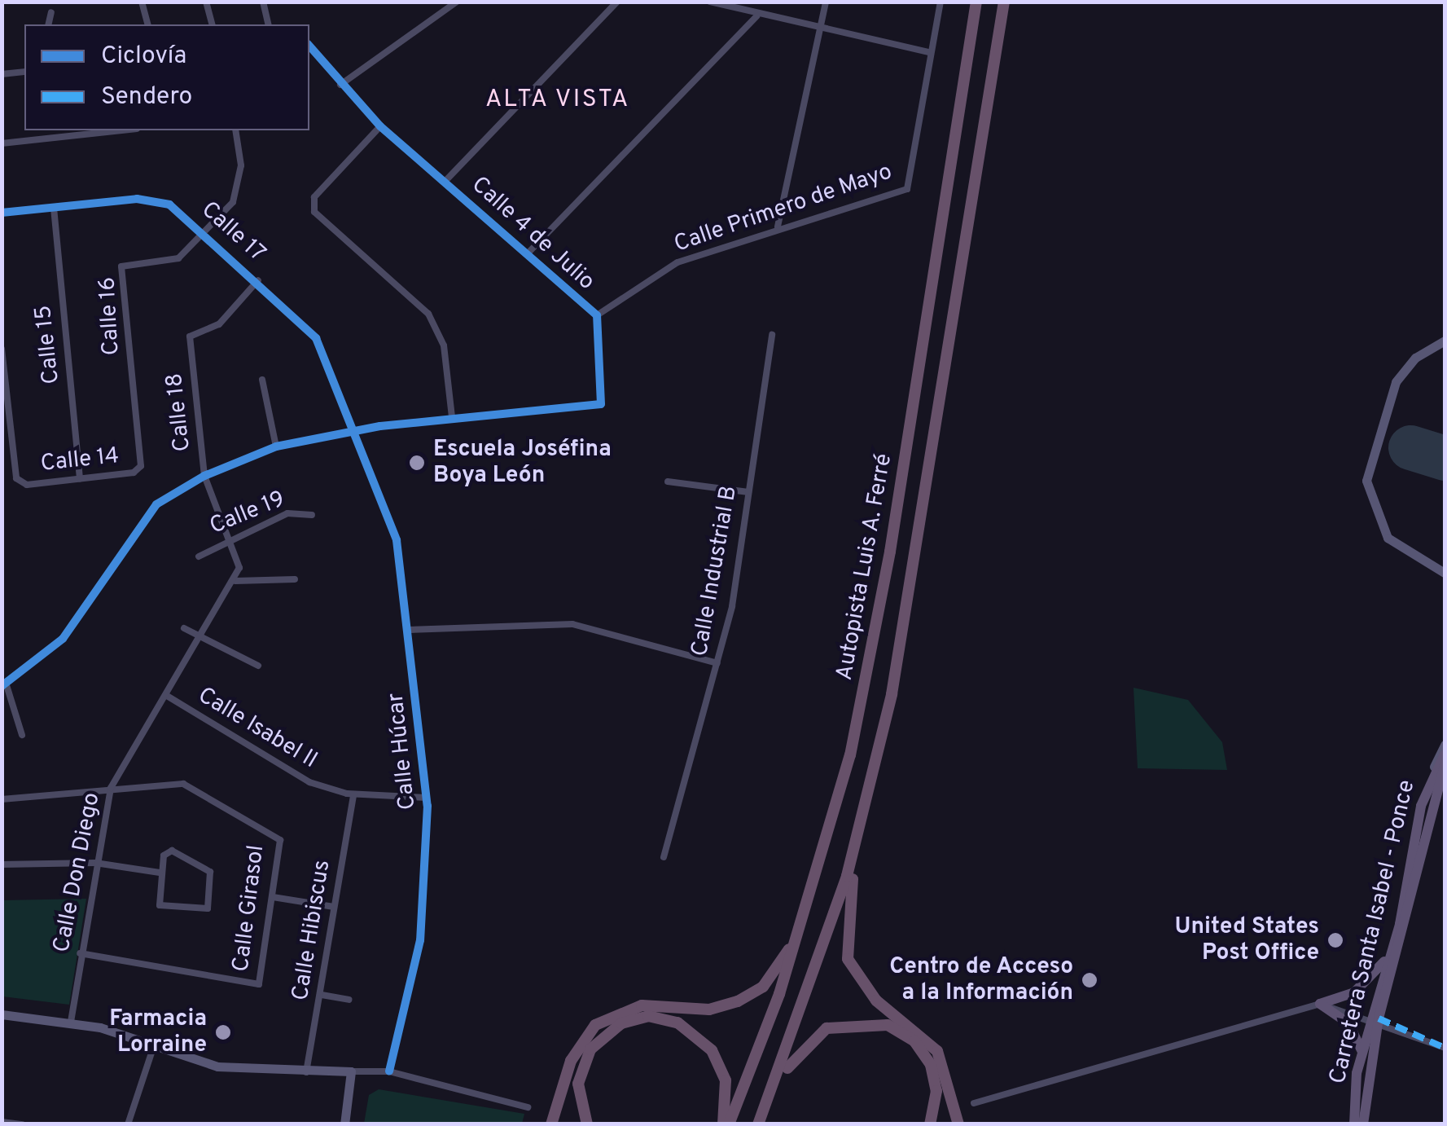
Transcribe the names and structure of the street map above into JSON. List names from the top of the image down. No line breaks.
{"streets":{"highway":["Autopista Luis A. Ferré"],"main road":["Carretera Santa Isabel - Ponce"],"street":["Calle Primero de Mayo","Calle 17","Calle 4 de Julio","Calle 16","Calle 15","Calle 18","Calle 14","Calle 19","Calle Industrial B","Calle Isabel II","Calle Húcar","Calle Don Diego","Calle Girasol","Calle Hibiscus"]},"crossings":[["Calle Primero de Mayo","Calle 4 de Julio"],["Calle 17","Calle 4 de Julio"],["Calle 17","Calle 16"],["Calle 17","Calle 15"],["Calle 17","Calle 18"],["Calle 17","Calle Húcar"],["Calle 4 de Julio","Calle 18"],["Calle 4 de Julio","Calle Húcar"],["Calle 16","Calle 14"],["Calle 15","Calle 14"],["Calle 18","Calle 19"],["Calle Isabel II","Calle Húcar"],["Calle Isabel II","Calle Don Diego"],["Calle Isabel II","Calle Hibiscus"],["Calle Don Diego","Calle Girasol"]],"districts":["ALTA VISTA"],"places":["Escuela Joséfina Boya León","United States Post Office","Centro de Acceso a la Información","Farmacia Lorraine"],"legend":["Ciclovía","Sendero"]}
